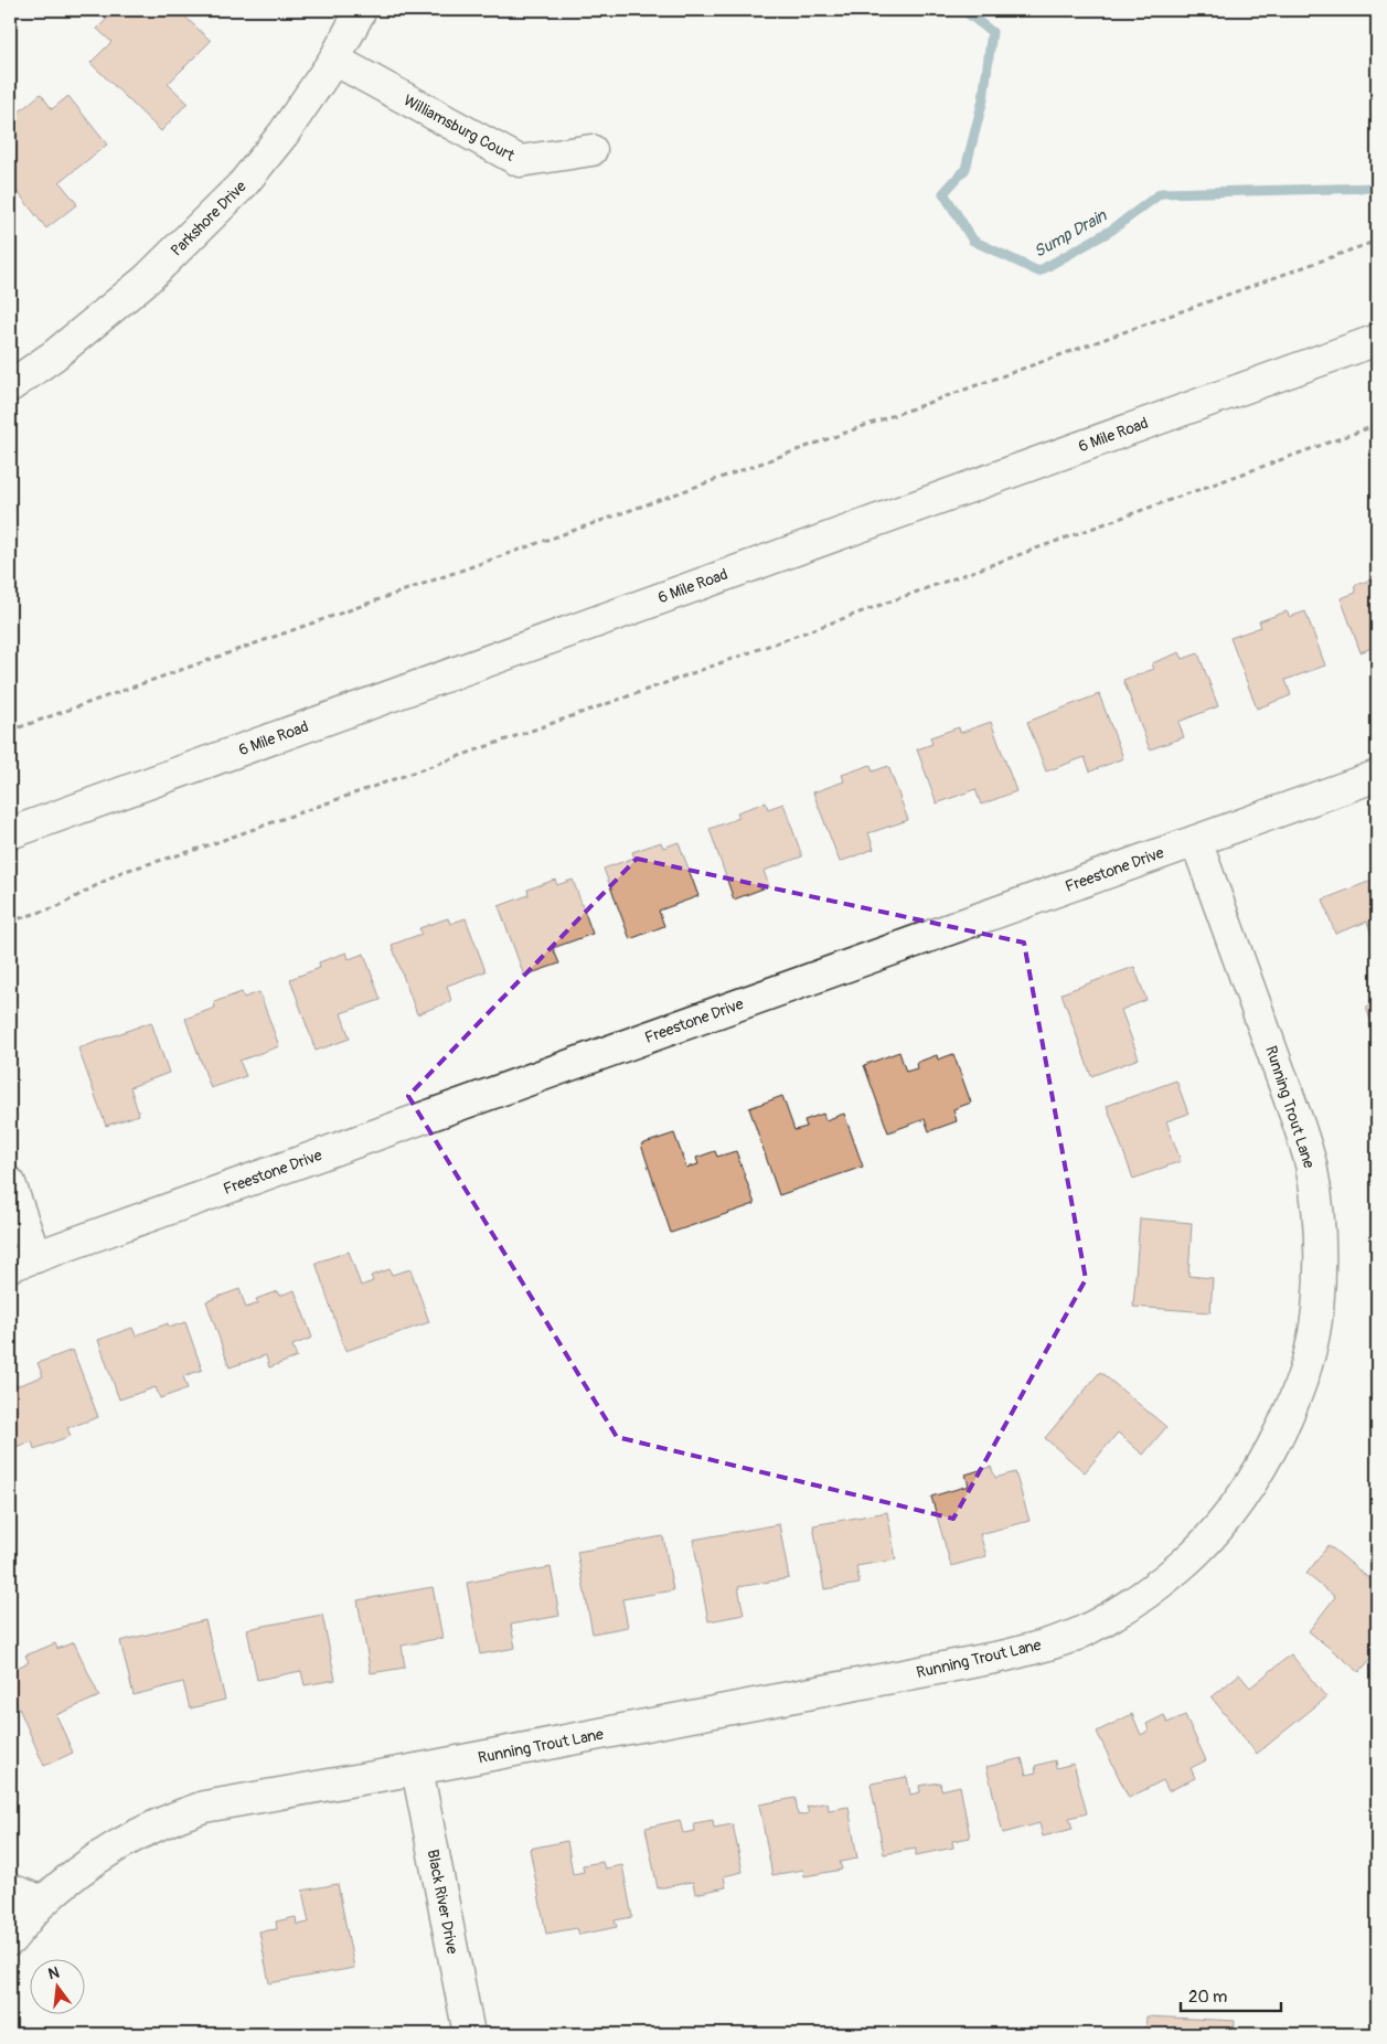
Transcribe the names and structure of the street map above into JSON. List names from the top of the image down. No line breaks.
{"streets":{"street":["Williamsburg Court","Parkshore Drive","6 Mile Road","Freestone Drive","Running Trout Lane","Black River Drive"]},"crossings":[["Williamsburg Court","Parkshore Drive"],["Freestone Drive","Running Trout Lane"],["Running Trout Lane","Black River Drive"]],"water":["Sump Drain"],"scale_bar":"20 m","north":"top"}
